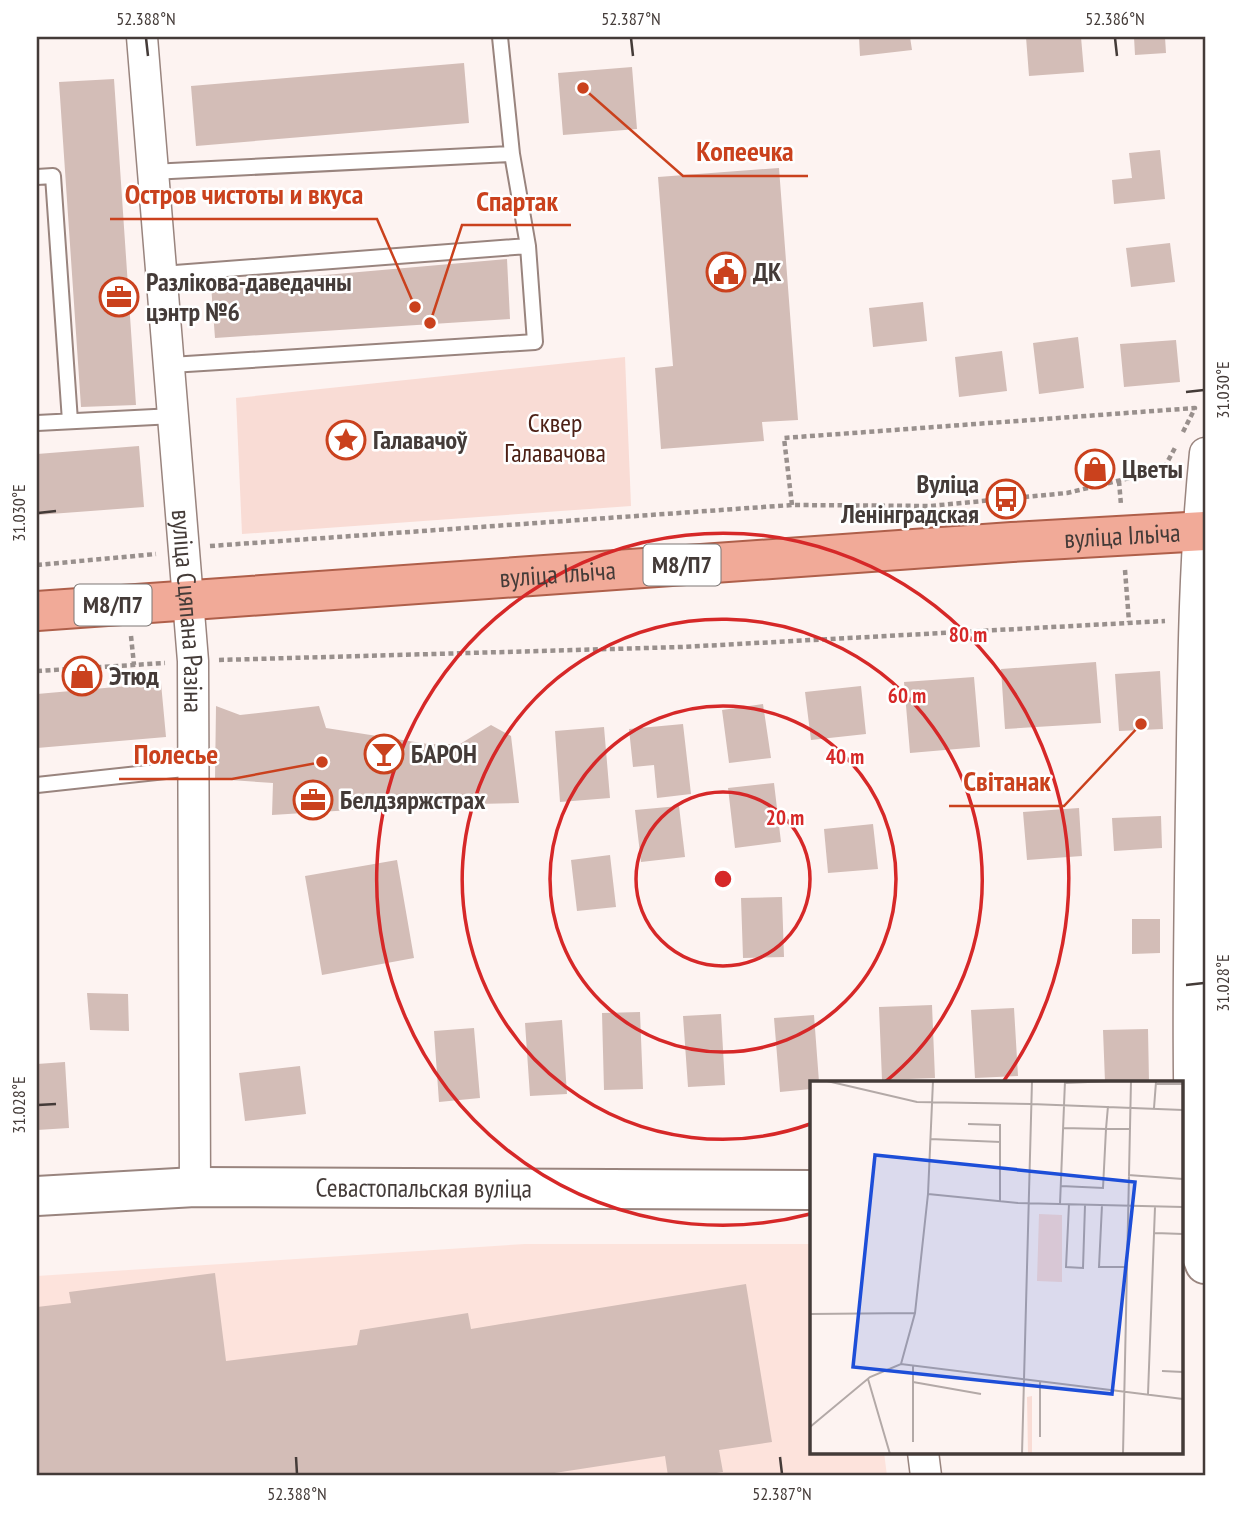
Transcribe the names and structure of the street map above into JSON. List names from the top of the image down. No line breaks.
{"streets":{"main road":["вуліца Ільіча","М8/П7"],"street":["вуліца Сцяпана Разіна","Севастопальская вуліца"]},"crossings":[["вуліца Ільіча","вуліца Сцяпана Разіна"],["вуліца Сцяпана Разіна","Севастопальская вуліца"]],"parks":["Сквер Галавачова"],"places":{"other":["Копеечка","Остров чистоты и вкуса","Спартак","Світанак","Полесье"],"public building":["ДК"],"office":["Разлікова-даведачны цэнтр №6","Белдзяржстрах"],"place":["Галавачоў"],"shop":["Цветы","Этюд"],"bus stop":["Вуліца Ленінградская"],"bar":["БАРОН"]},"coordinates":["52.388°N","52.387°N","52.386°N","31.030°E","31.028°E"],"rings":["80 m","60 m","40 m","20 m"]}
